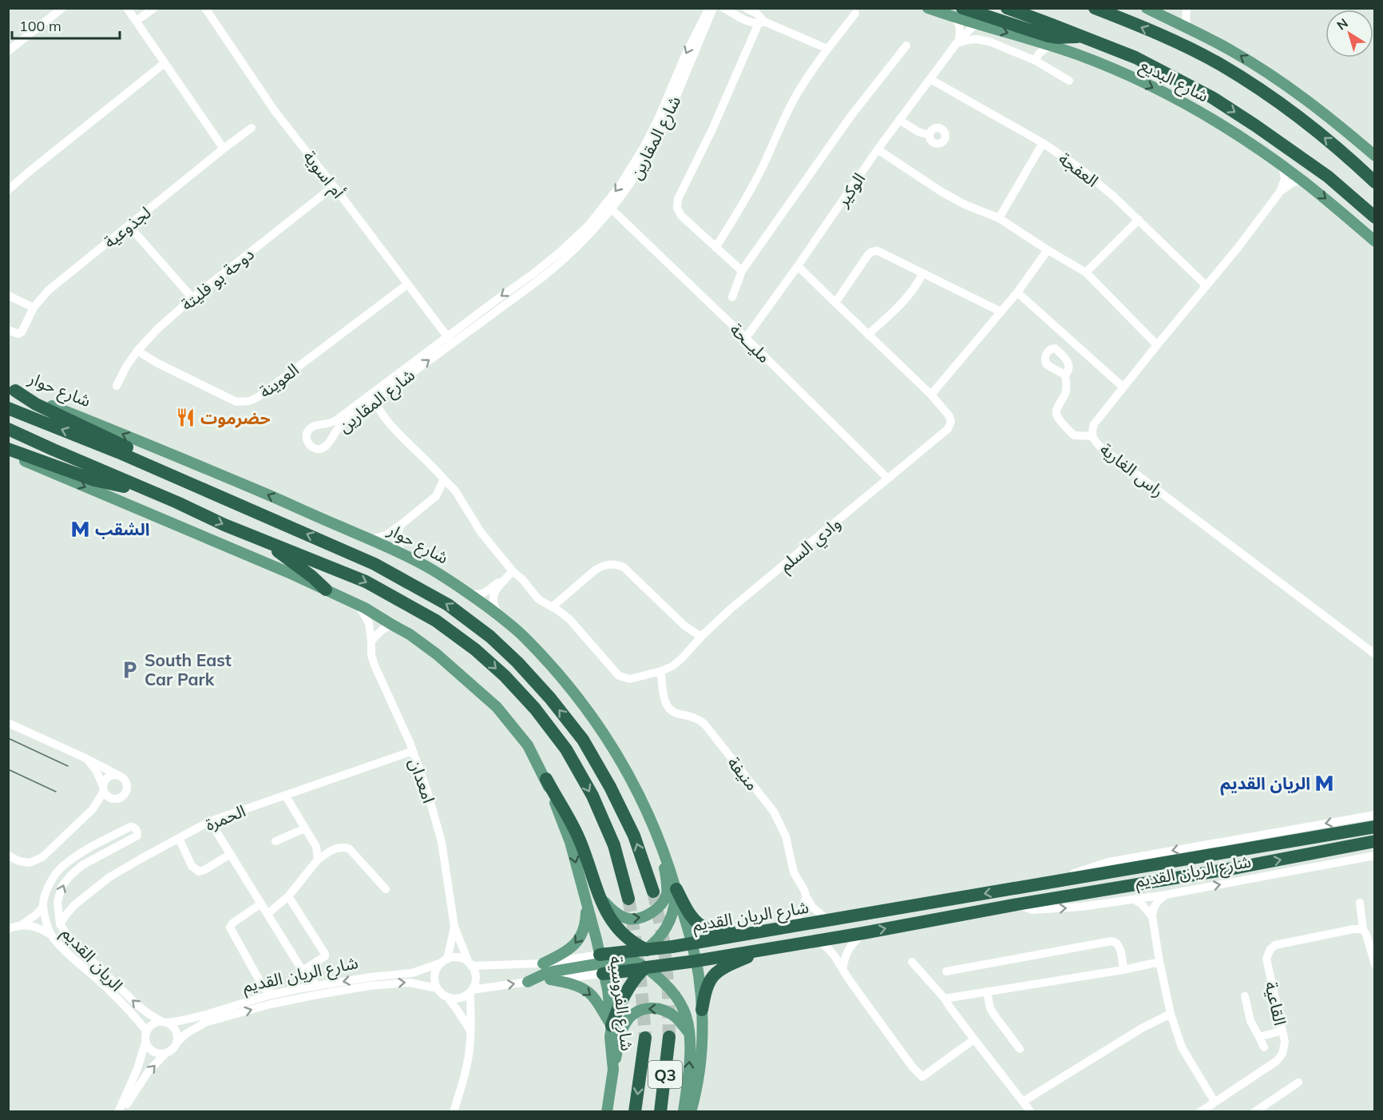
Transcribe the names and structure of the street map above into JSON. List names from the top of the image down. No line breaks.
{"streets":{"highway":["شارع البديع","شارع الريان القديم","Q3"],"main road":["شارع حوار","شارع الفروسية"],"street":["شارع المقارين","العفجة","أم اسوية","الوكير","لجذوعية","دوحة بو فليتة","مليــحة","العوينة","راس الغارية","وادي السلم","منيفة","امعدان","الحمرة","الريان القديم","القاعية"]},"crossings":[["شارع البديع","الوكير"],["شارع البديع","راس الغارية"],["شارع المقارين","أم اسوية"],["شارع المقارين","مليــحة"],["شارع المقارين","وادي السلم"],["العفجة","الوكير"],["العفجة","راس الغارية"],["أم اسوية","دوحة بو فليتة"],["أم اسوية","العوينة"],["الوكير","مليــحة"],["دوحة بو فليتة","العوينة"],["مليــحة","وادي السلم"],["وادي السلم","منيفة"],["منيفة","شارع الريان القديم"],["امعدان","الحمرة"],["امعدان","شارع الريان القديم"],["الحمرة","الريان القديم"],["شارع الريان القديم","الريان القديم"],["شارع الريان القديم","شارع الفروسية"]],"places":{"restaurant":["حضرموت"],"metro station":["الشقب","الريان القديم"],"parking":["South East Car Park"]},"scale_bar":"100 m","north":"top left"}
